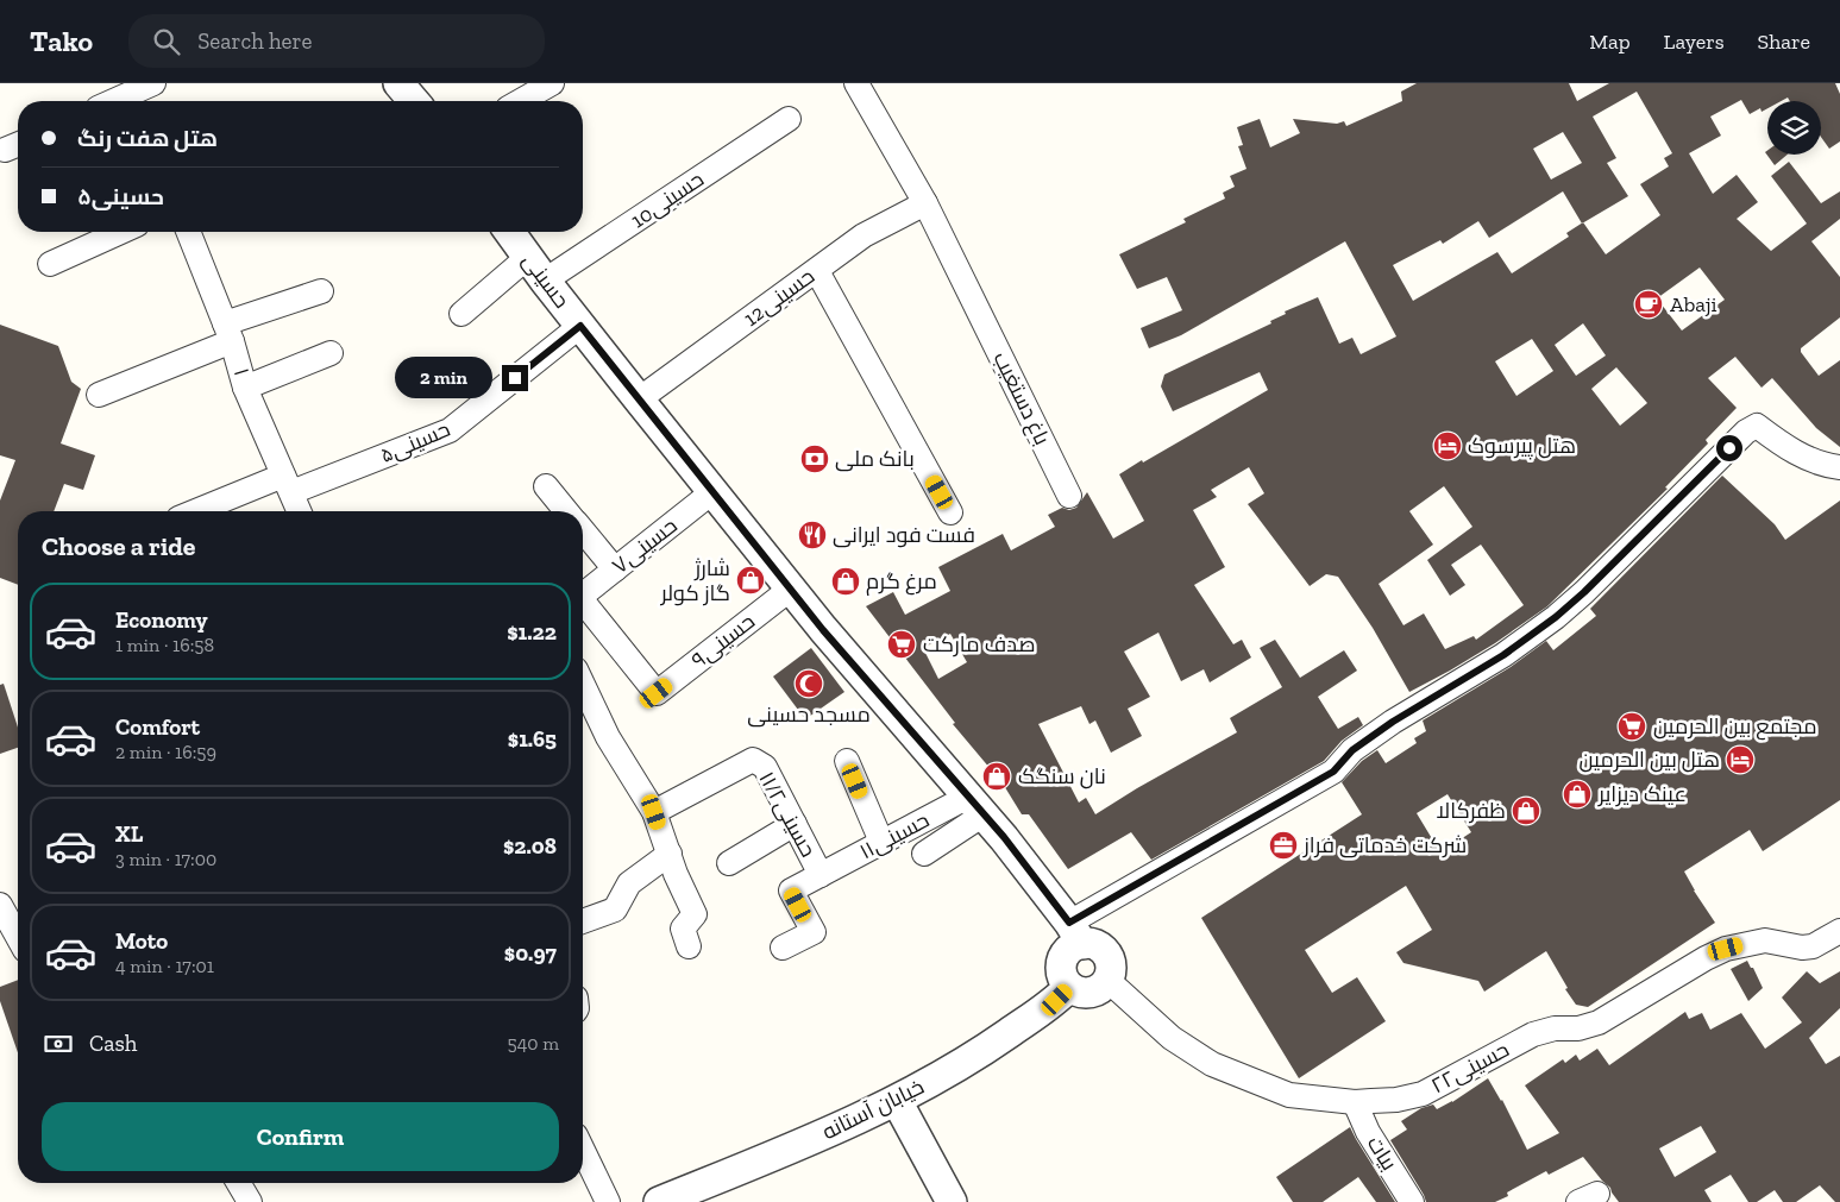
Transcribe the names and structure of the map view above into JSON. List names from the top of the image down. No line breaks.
{"streets":{"street":["حسینی10","حسینی","حسینی12","۱","باغ دستغیب","حسینی۵","حسینی۷","حسینی۹","حسینی۱۱/۲","حسینی۱۱","حسینی۲۲","خیابان آستانه","بیات"]},"crossings":[["حسینی10","حسینی"],["حسینی","حسینی12"],["حسینی","حسینی۵"],["حسینی","حسینی۷"],["حسینی","حسینی۹"],["حسینی","حسینی۱۱"],["حسینی","حسینی۲۲"],["حسینی","خیابان آستانه"],["حسینی12","باغ دستغیب"],["۱","حسینی۵"],["حسینی۱۱/۲","حسینی۱۱"],["حسینی۲۲","خیابان آستانه"],["حسینی۲۲","بیات"]],"places":{"cafe":["Abaji"],"hotel":["هتل پیرسوک","هتل بین‌ الحرمین"],"bank":["بانک ملی"],"restaurant":["فست فود ایرانی"],"shop":["شارژ گاز کولر","مرغ گرم","نان سنگک","عینک دیزایر","ظفرکالا"],"supermarket":["صدف مارکت","مجتمع بین الحرمین"],"mosque":["مسجد حسینی"],"office":["شرکت خدماتی فراز"]},"page":{"header":"Tako","search":"Search here","nav":["Map","Layers","Share"],"banner":["هتل هفت رنگ","حسینی۵"],"bubble":"2 min","heading":"Choose a ride","list":[{"name":"Economy","note":"1 min · 16:58","value":"$1.22"},{"name":"Comfort","note":"2 min · 16:59","value":"$1.65"},{"name":"XL","note":"3 min · 17:00","value":"$2.08"},{"name":"Moto","note":"4 min · 17:01","value":"$0.97"}],"pay":["Cash","540 m"],"buttons":"Confirm"}}
